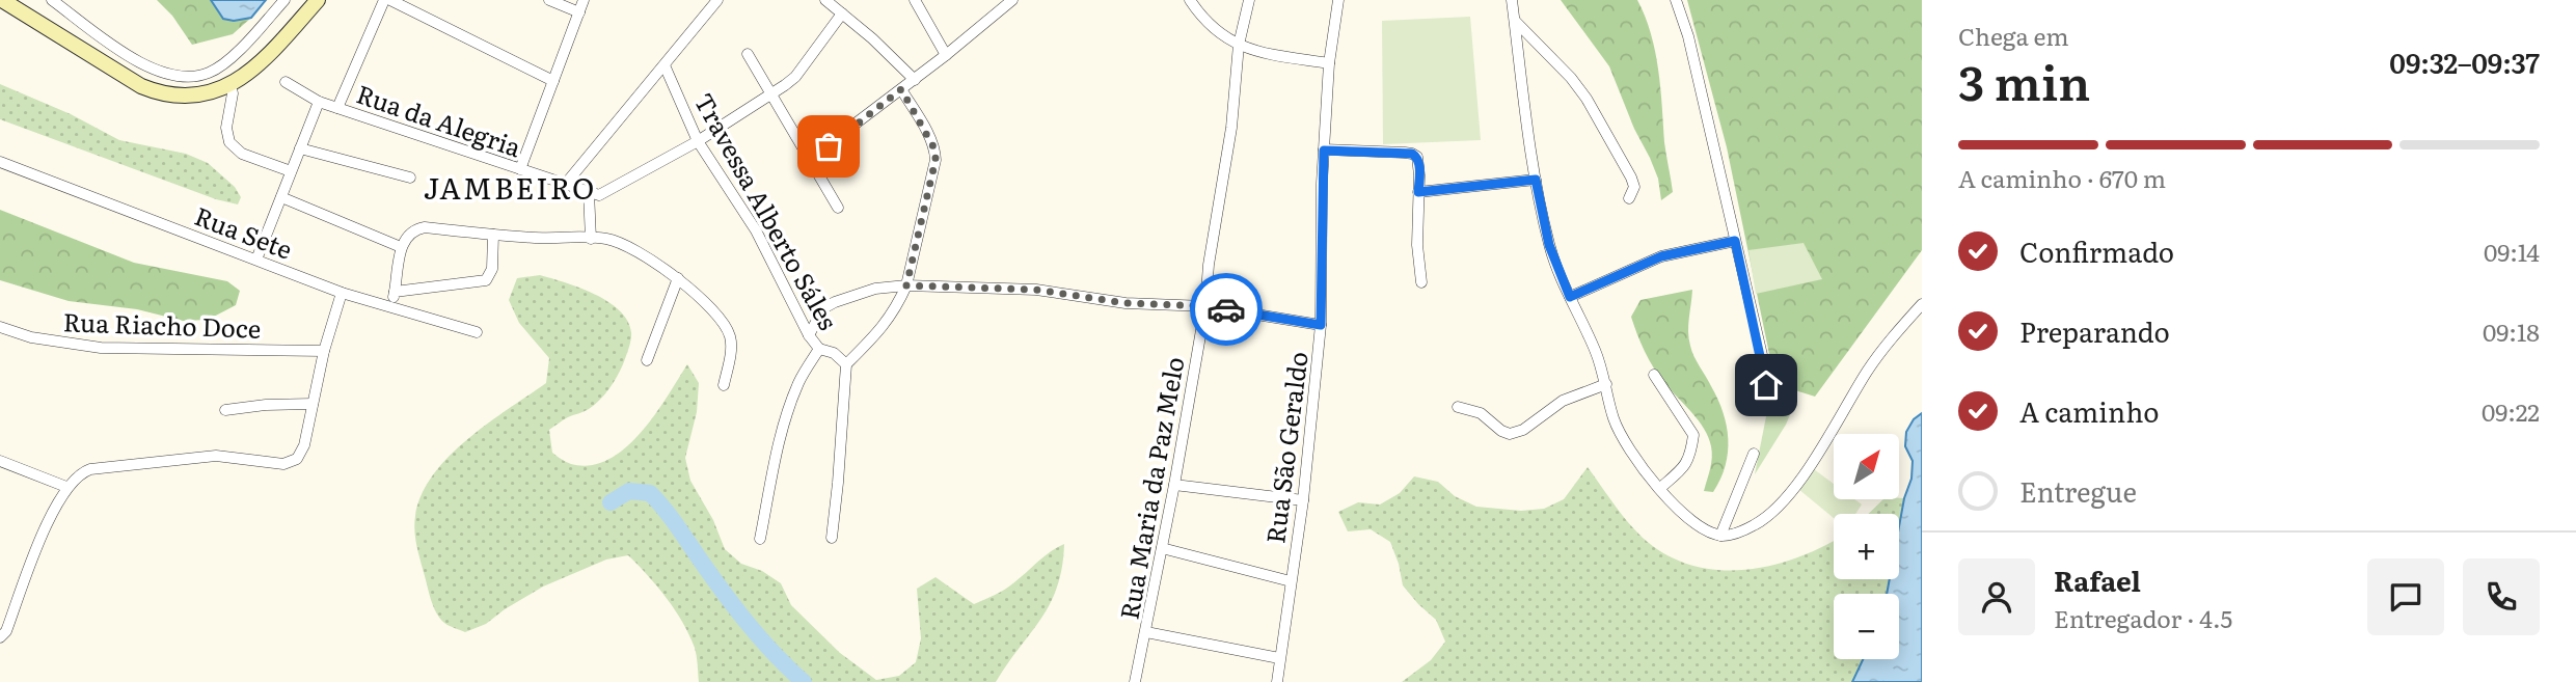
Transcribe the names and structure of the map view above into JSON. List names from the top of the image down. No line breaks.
{"streets":{"street":["Rua da Alegria","Travessa Alberto Sáles","Rua Sete","Rua Riacho Doce","Rua São Geraldo","Rua Maria da Paz Melo"]},"districts":["JAMBEIRO"],"north":"top right","page":{"heading":["3 min","Chega em","09:32–09:37"],"panel":["Rafael","Entregador · 4.5"],"bar":"A caminho · 670 m","list":[["Confirmado","09:14"],["Preparando","09:18"],["A caminho","09:22"],"Entregue"],"map_buttons":["+","−"]}}
